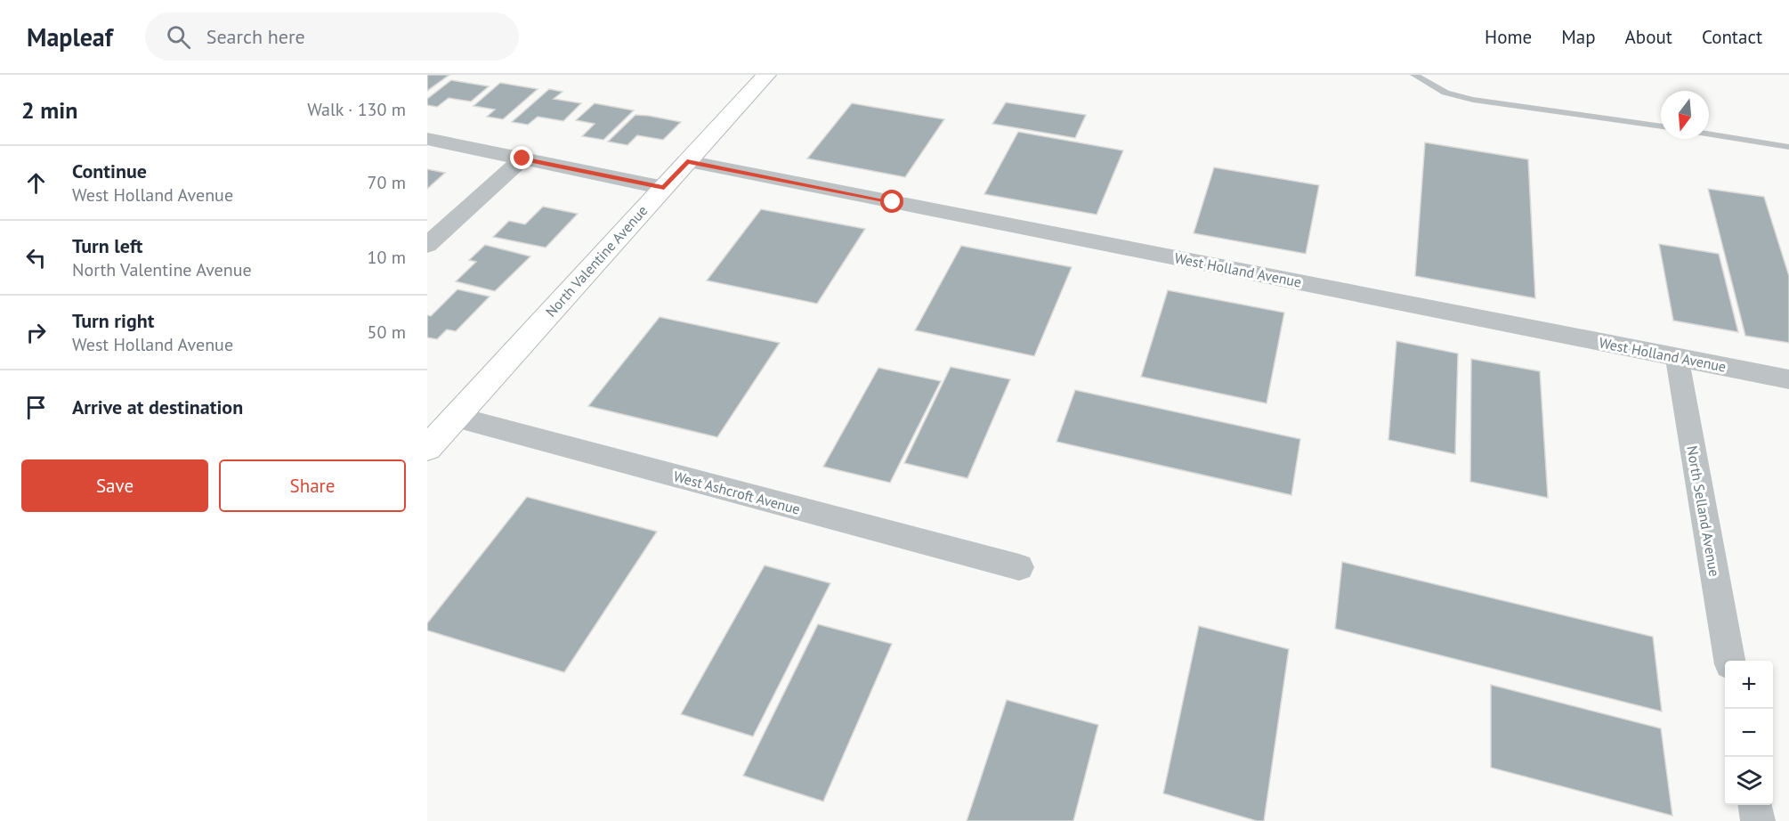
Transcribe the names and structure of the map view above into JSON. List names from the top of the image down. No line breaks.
{"streets":{"street":["North Valentine Avenue","West Holland Avenue","West Ashcroft Avenue","North Selland Avenue"]},"crossings":[["North Valentine Avenue","West Holland Avenue"],["North Valentine Avenue","West Ashcroft Avenue"],["West Holland Avenue","North Selland Avenue"]],"north":"bottom","page":{"header":"Mapleaf","search":"Search here","nav":["Home","Map","About","Contact"],"heading":["2 min","Walk · 130 m"],"list":[["Continue","West Holland Avenue","70 m"],["Turn left","North Valentine Avenue","10 m"],["Turn right","West Holland Avenue","50 m"],"Arrive at destination"],"buttons":["Save","Share"],"map_buttons":["+","−"]}}
